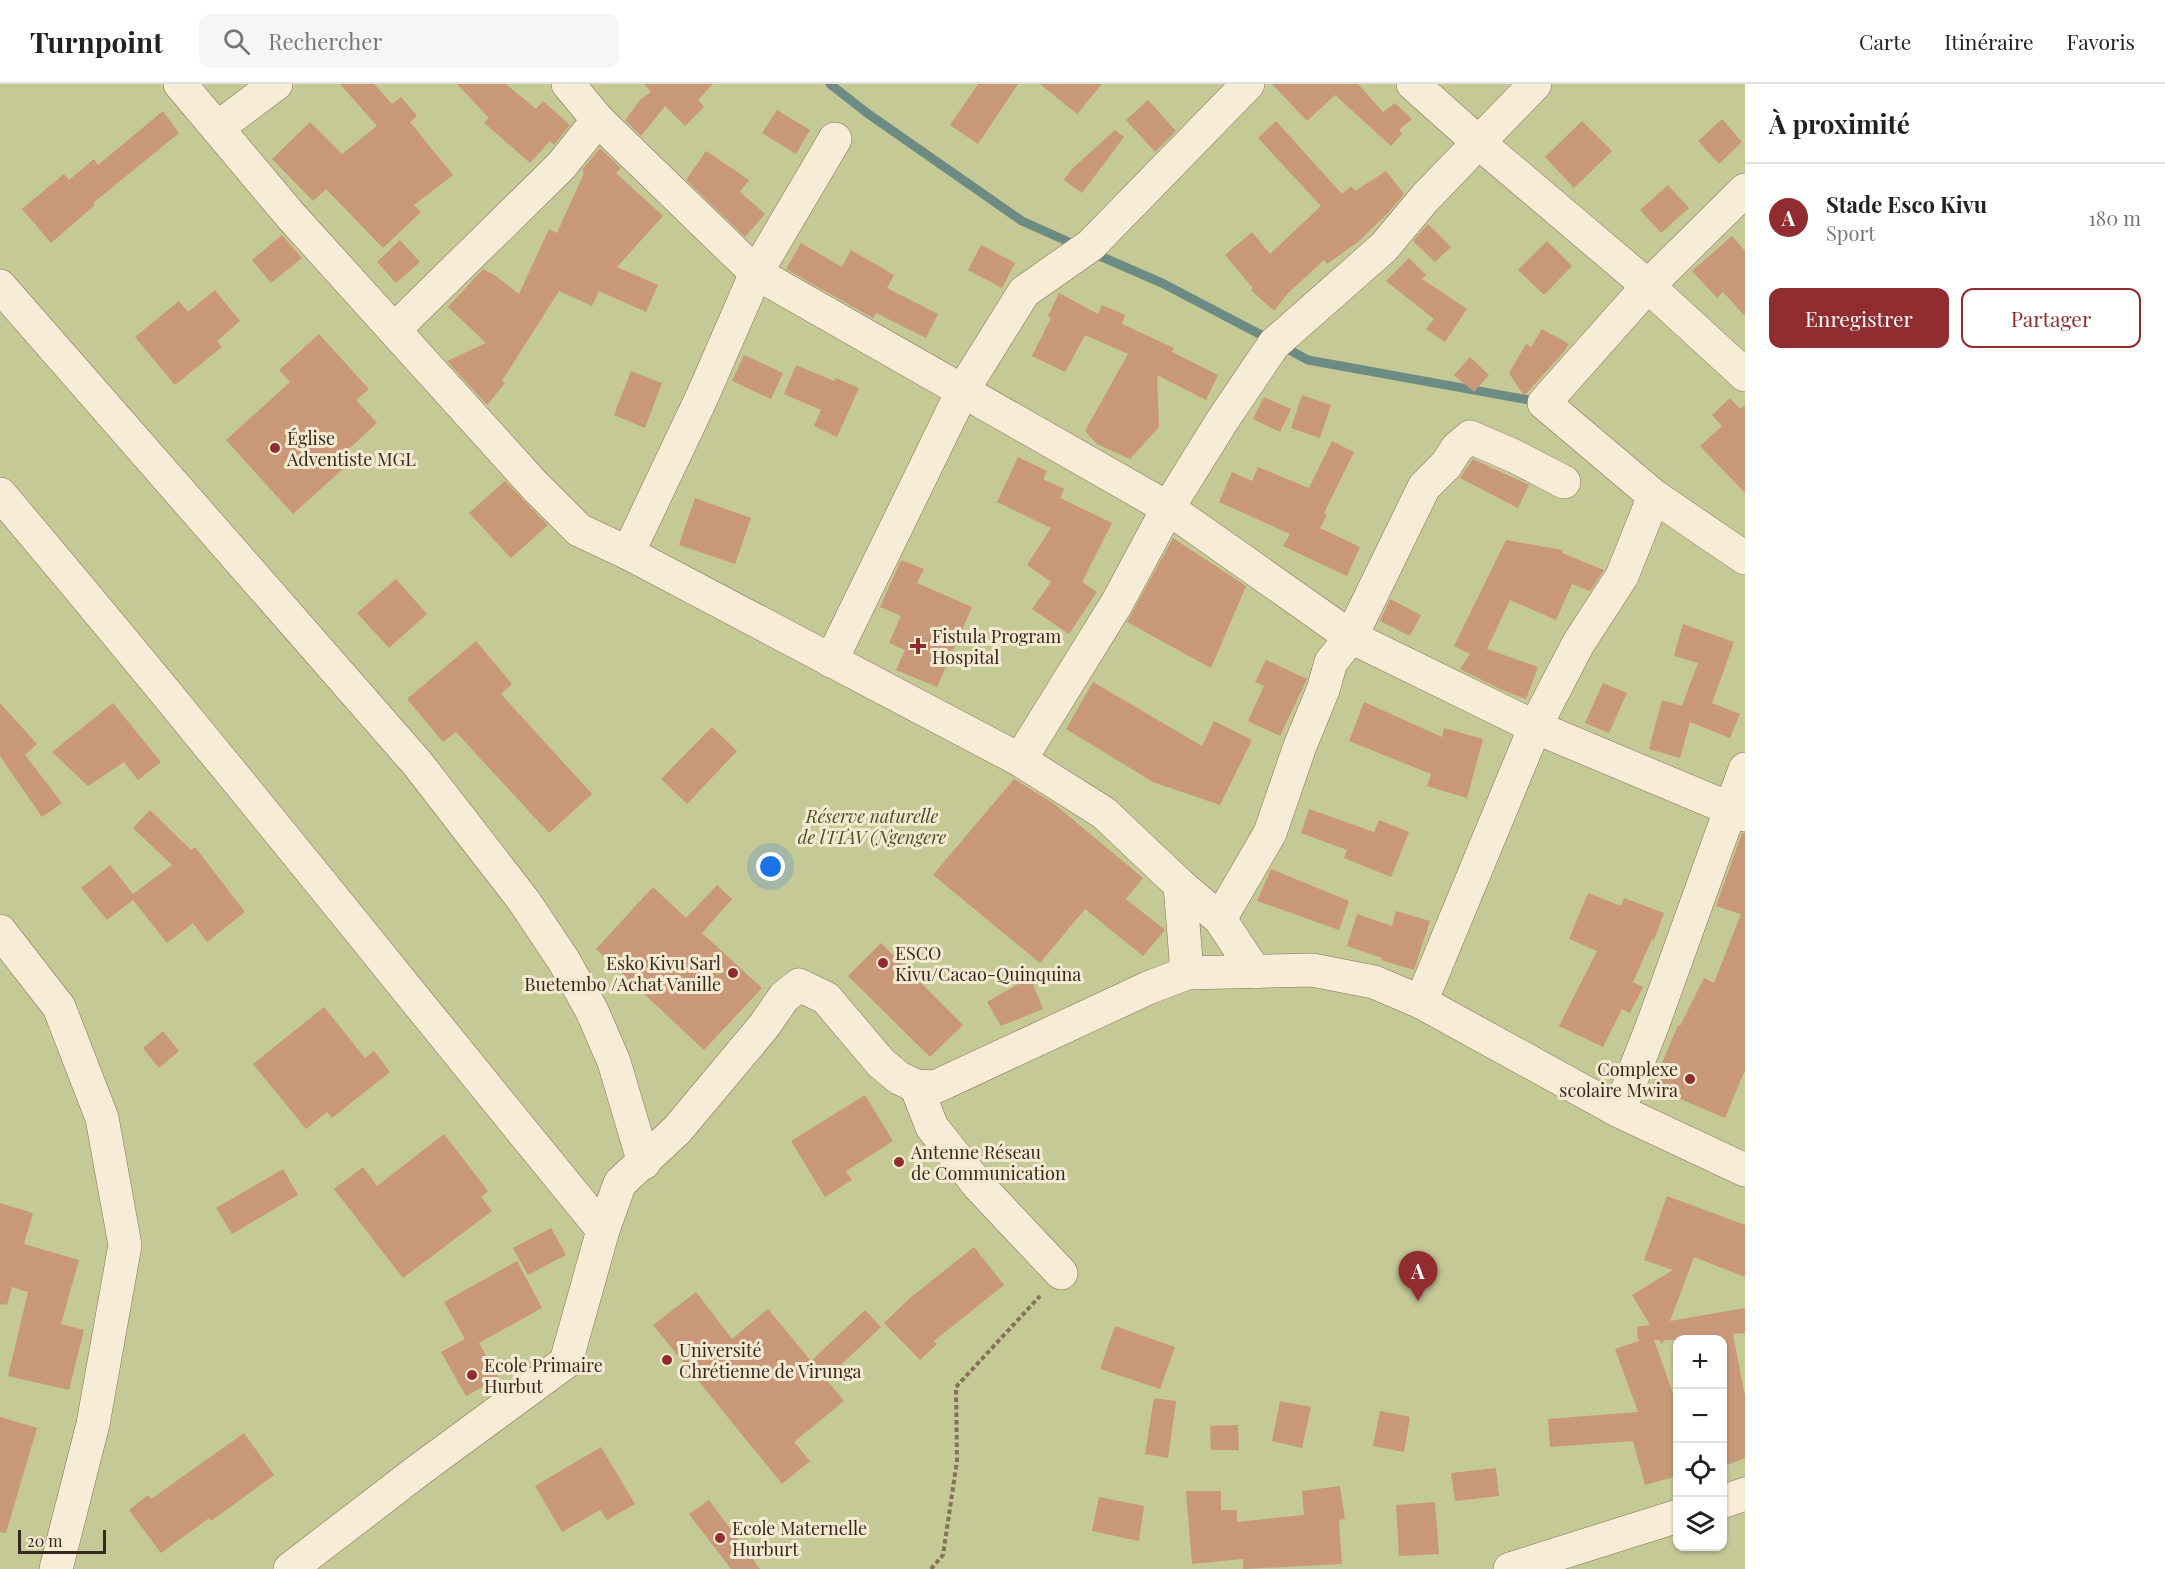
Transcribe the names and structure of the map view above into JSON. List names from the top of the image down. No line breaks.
{"parks":["Réserve naturelle de l'ITAV (Ngengere"],"places":{"other":["Église Adventiste MGL","ESCO Kivu/Cacao-Quinquina","Esko Kivu Sarl Buetembo /Achat Vanille","Complexe scolaire Mwira","Antenne Réseau de Communication","Université Chrétienne de Virunga","Ecole Primaire Hurbut","Ecole Maternelle Hurburt"],"health":["Fistula Program Hospital"]},"scale_bar":"20 m","page":{"header":"Turnpoint","search":"Rechercher","nav":["Carte","Itinéraire","Favoris"],"heading":"À proximité","list":[{"mark":"A","name":"Stade Esco Kivu","note":"Sport","value":"180 m"}],"buttons":["Enregistrer","Partager"],"pins":"A","map_buttons":["+","−"],"scale":"20 m"}}
